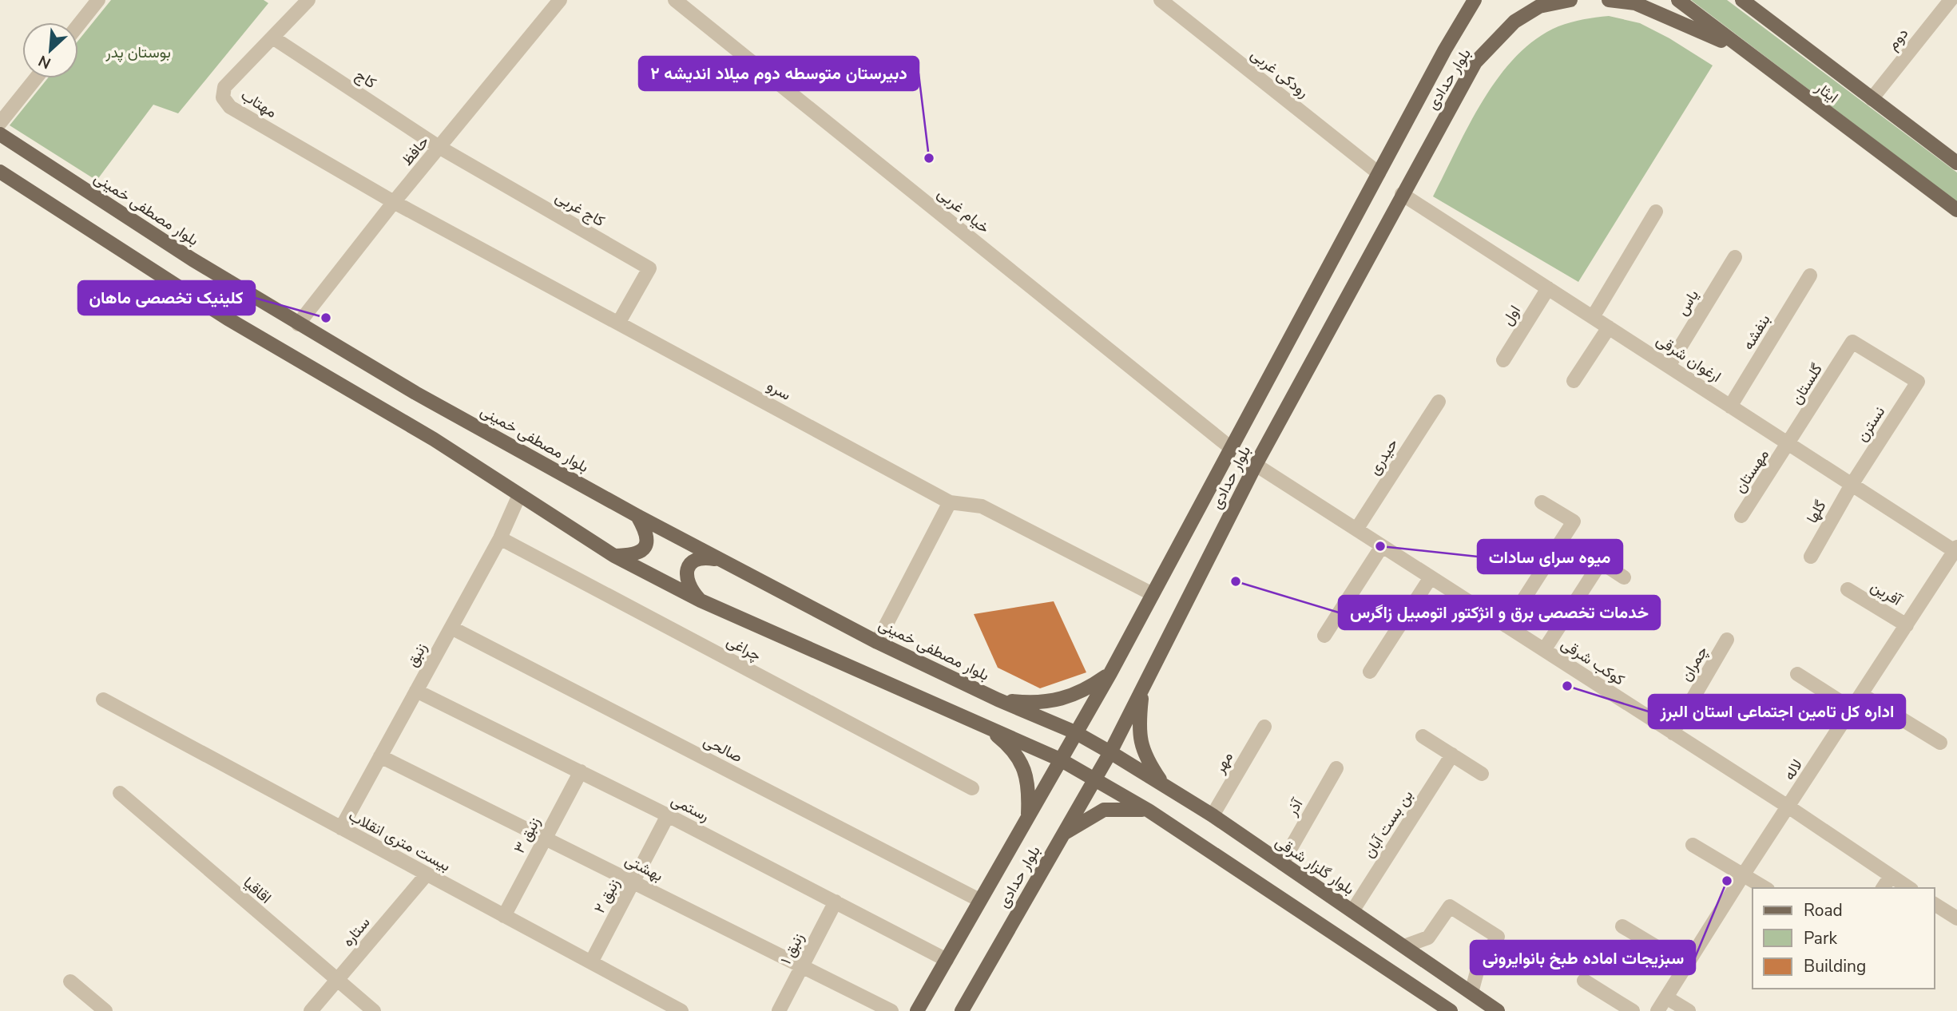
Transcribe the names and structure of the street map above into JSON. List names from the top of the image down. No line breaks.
{"streets":{"main road":["بلوار حدادی","ایثار","بلوار مصطفی خمینی","بلوار گلزار شرقی"],"street":["دوم","رودکی غربی","کاج","مهتاب","حافظ","کاج غربی","خیام غربی","یاس","اول","بنفشه","ارغوان شرقی","گلستان","سرو","نسترن","حیدری","مهستان","گلها","آفرین","چراغی","زنبق","کوکب شرقی","چمران","صالحی","مهر","لاله","آذر","رستمی","بن بست آبان","زنبق ۳","بیست متری انقلاب","بهشتی","اقاقیا","زنبق ۲","ستاره","زنبق ۱"]},"crossings":[["دوم","ایثار"],["رودکی غربی","بلوار حدادی"],["کاج","مهتاب"],["کاج","حافظ"],["کاج","کاج غربی"],["بلوار حدادی","بلوار مصطفی خمینی"],["بلوار حدادی","خیام غربی"],["بلوار حدادی","ارغوان شرقی"],["بلوار حدادی","سرو"],["بلوار حدادی","کوکب شرقی"],["بلوار حدادی","صالحی"],["بلوار حدادی","رستمی"],["بلوار حدادی","بلوار گلزار شرقی"],["مهتاب","حافظ"],["مهتاب","سرو"],["حافظ","بلوار مصطفی خمینی"],["حافظ","کاج غربی"],["حافظ","سرو"],["بلوار مصطفی خمینی","بلوار گلزار شرقی"],["کاج غربی","سرو"],["یاس","ارغوان شرقی"],["اول","ارغوان شرقی"],["بنفشه","ارغوان شرقی"],["ارغوان شرقی","گلستان"],["ارغوان شرقی","نسترن"],["ارغوان شرقی","مهستان"],["ارغوان شرقی","گلها"],["ارغوان شرقی","لاله"],["گلستان","نسترن"],["گلستان","مهستان"],["نسترن","گلها"],["حیدری","کوکب شرقی"],["آفرین","لاله"],["چراغی","زنبق"],["زنبق","صالحی"],["زنبق","رستمی"],["زنبق","بیست متری انقلاب"],["زنبق","بهشتی"],["کوکب شرقی","چمران"],["کوکب شرقی","لاله"],["مهر","بلوار گلزار شرقی"],["آذر","بلوار گلزار شرقی"],["رستمی","زنبق ۳"],["رستمی","زنبق ۲"],["رستمی","زنبق ۱"],["بن بست آبان","بلوار گلزار شرقی"],["زنبق ۳","بیست متری انقلاب"],["زنبق ۳","بهشتی"],["بیست متری انقلاب","زنبق ۲"],["بیست متری انقلاب","ستاره"],["بهشتی","زنبق ۲"],["بهشتی","زنبق ۱"],["اقاقیا","ستاره"]],"parks":["بوستان پدر"],"places":["دبیرستان متوسطه دوم میلاد اندیشه ۲","کلینیک تخصصی ماهان","میوه سرای سادات","خدمات تخصصی برق و انژکتور اتومبیل زاگرس","اداره کل تامین اجتماعی استان البرز","سبزیجات اماده طبخ بانوایرونی"],"legend":["Road","Park","Building"],"north":"bottom left"}
